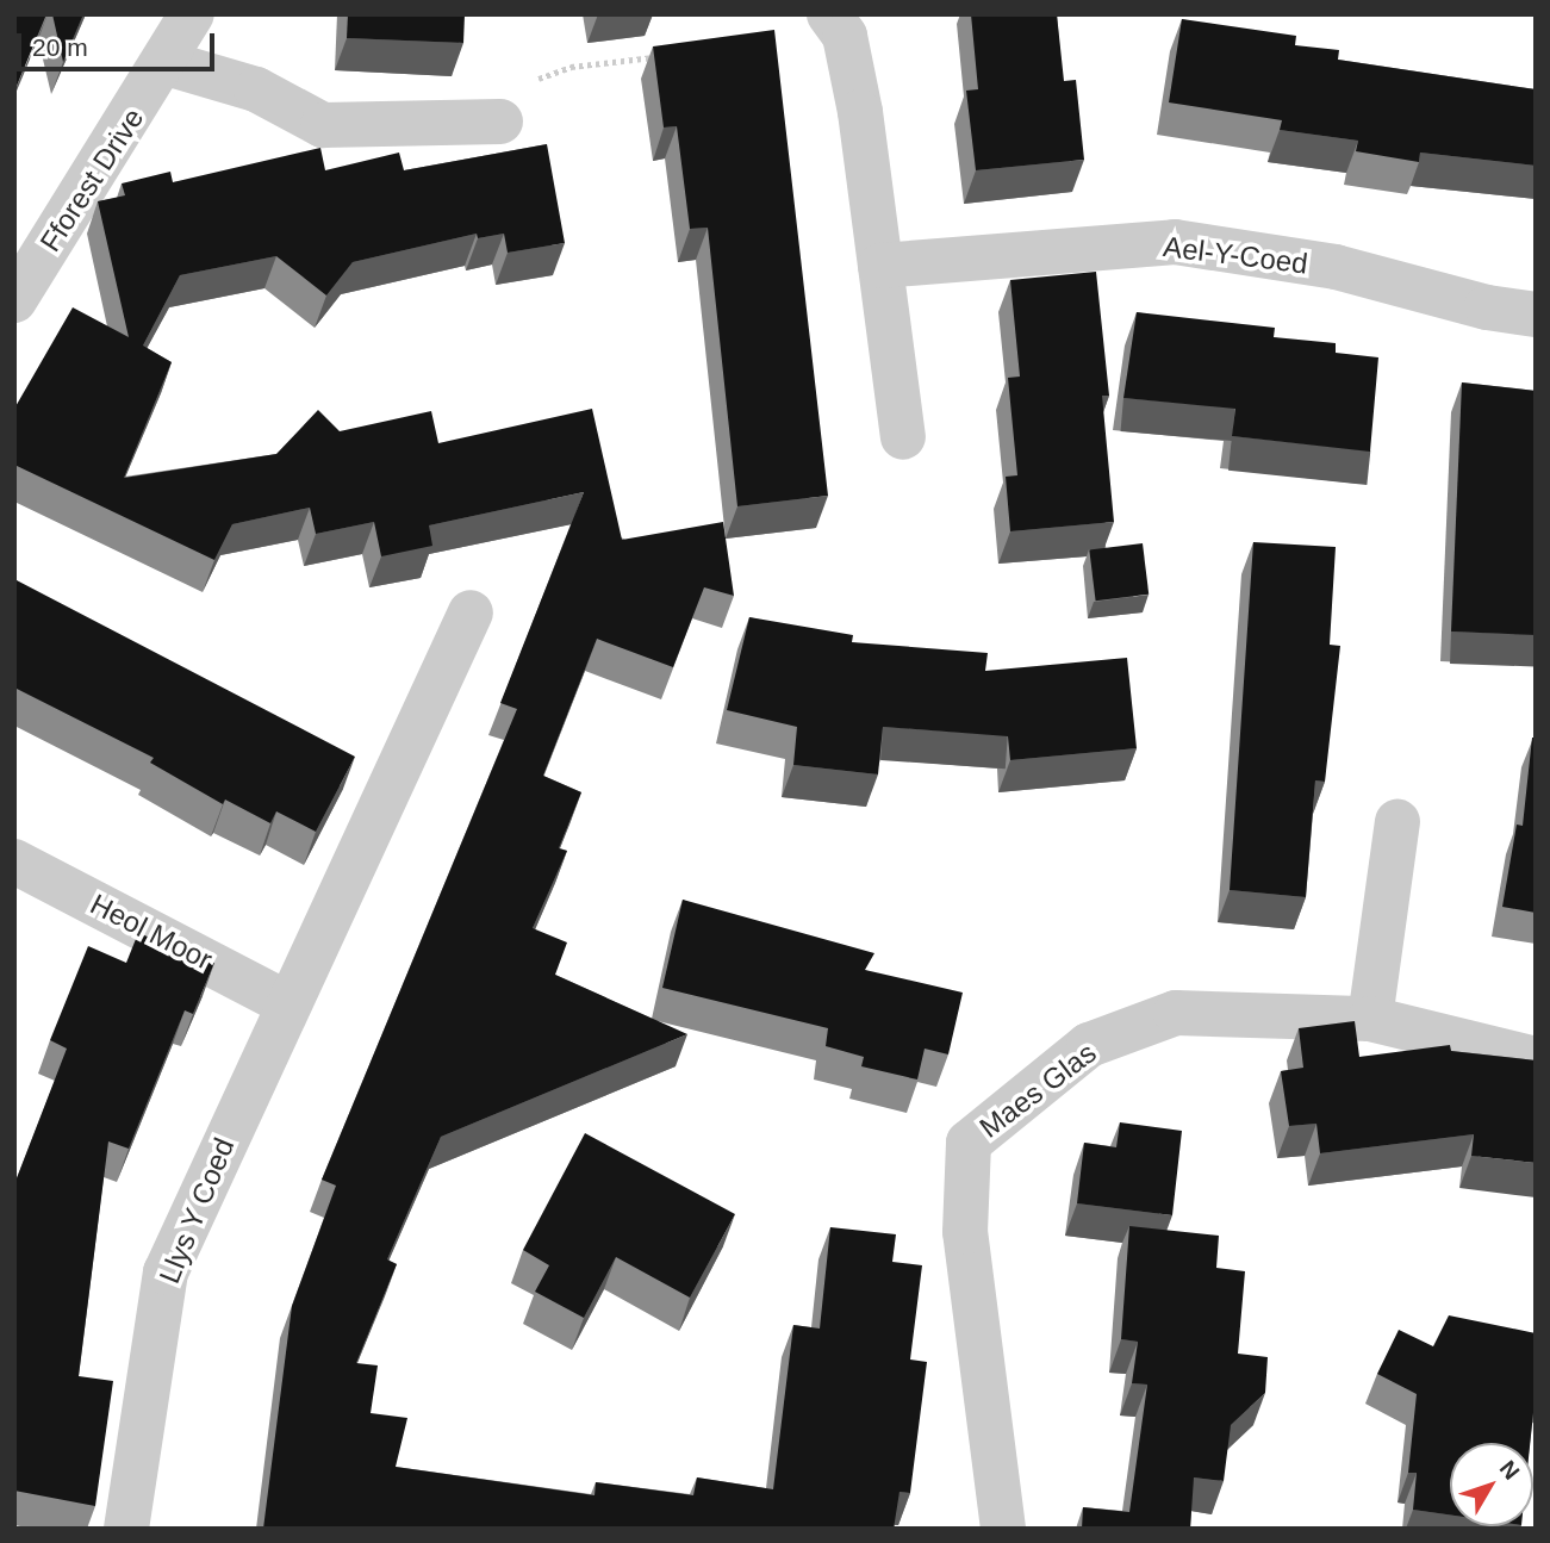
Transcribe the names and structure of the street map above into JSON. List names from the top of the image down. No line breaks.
{"streets":{"street":["Fforest Drive","Ael-Y-Coed","Heol Moor","Maes Glas","Llys Y Coed"]},"crossings":[["Heol Moor","Llys Y Coed"]],"scale_bar":"20 m","north":"top right"}
